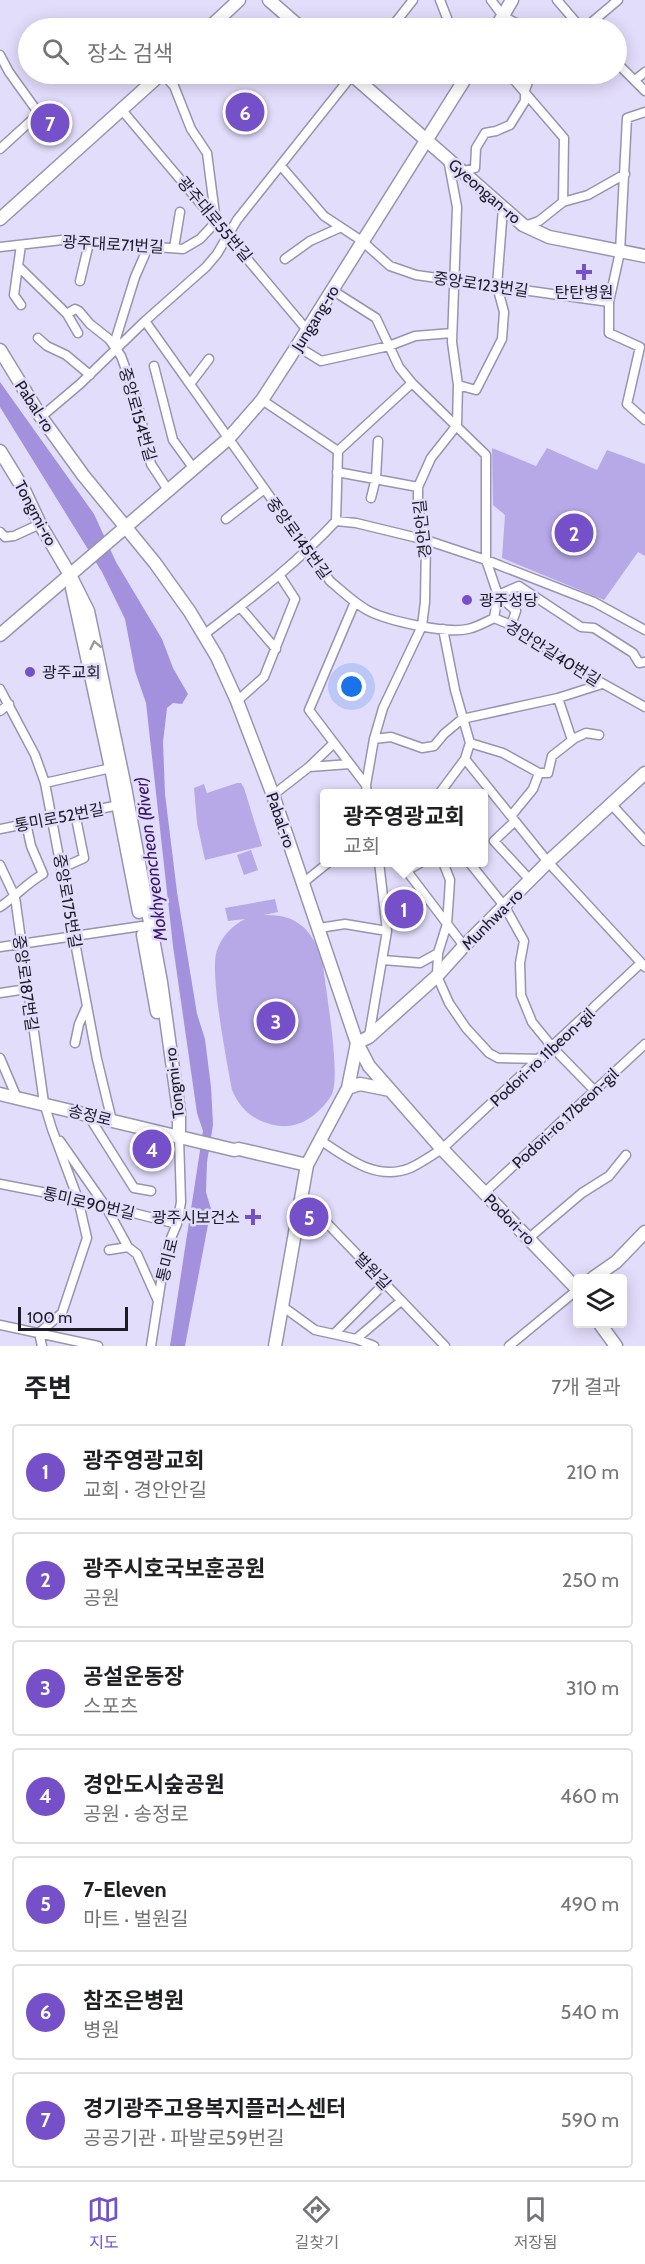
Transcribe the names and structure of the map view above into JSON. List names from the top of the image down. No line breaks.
{"streets":{"street":["Gyeongan-ro","광주대로55번길","광주대로71번길","중앙로123번길","Jungang-ro","Pabal-ro","중앙로154번길","Tongmi-ro","경안안길","중앙로145번길","경안안길40번길","통미로52번길","중앙로175번길","Munhwa-ro","중앙로187번길","Podori-ro 11beon-gil","송정로","Podori-ro 17beon-gil","통미로90번길","Podori-ro","통미로","벌원길"]},"crossings":[["Gyeongan-ro","Jungang-ro"],["광주대로55번길","광주대로71번길"],["광주대로55번길","Jungang-ro"],["중앙로123번길","Jungang-ro"],["Jungang-ro","Pabal-ro"],["Jungang-ro","중앙로154번길"],["Jungang-ro","Tongmi-ro"],["Jungang-ro","중앙로145번길"],["Pabal-ro","Munhwa-ro"],["Pabal-ro","송정로"],["Pabal-ro","Podori-ro"],["Pabal-ro","벌원길"],["Tongmi-ro","통미로52번길"],["Tongmi-ro","송정로"],["Tongmi-ro","통미로"],["경안안길","중앙로145번길"],["경안안길","경안안길40번길"],["중앙로145번길","경안안길40번길"],["통미로52번길","중앙로175번길"],["중앙로175번길","송정로"],["Munhwa-ro","Podori-ro"],["중앙로187번길","송정로"],["Podori-ro 11beon-gil","Podori-ro"],["송정로","통미로"],["Podori-ro 17beon-gil","Podori-ro"],["통미로90번길","통미로"]],"water":["Mokhyeoncheon (River)"],"places":{"health":["탄탄병원","광주시보건소"],"other":["광주성당","광주교회"]},"scale_bar":"100 m","page":{"search":"장소 검색","pins":["6","7","2","1","3","4","5"],"popup":["광주영광교회","교회"],"scale":"100 m","heading":["주변","7개 결과"],"list":[{"mark":"1","name":"광주영광교회","note":"교회 · 경안안길","value":"210 m"},{"mark":"2","name":"광주시호국보훈공원","note":"공원","value":"250 m"},{"mark":"3","name":"공설운동장","note":"스포츠","value":"310 m"},{"mark":"4","name":"경안도시숲공원","note":"공원 · 송정로","value":"460 m"},{"mark":"5","name":"7-Eleven","note":"마트 · 벌원길","value":"490 m"},{"mark":"6","name":"참조은병원","note":"병원","value":"540 m"},{"mark":"7","name":"경기광주고용복지플러스센터","note":"공공기관 · 파발로59번길","value":"590 m"}],"nav":["지도","길찾기","저장됨"]}}
